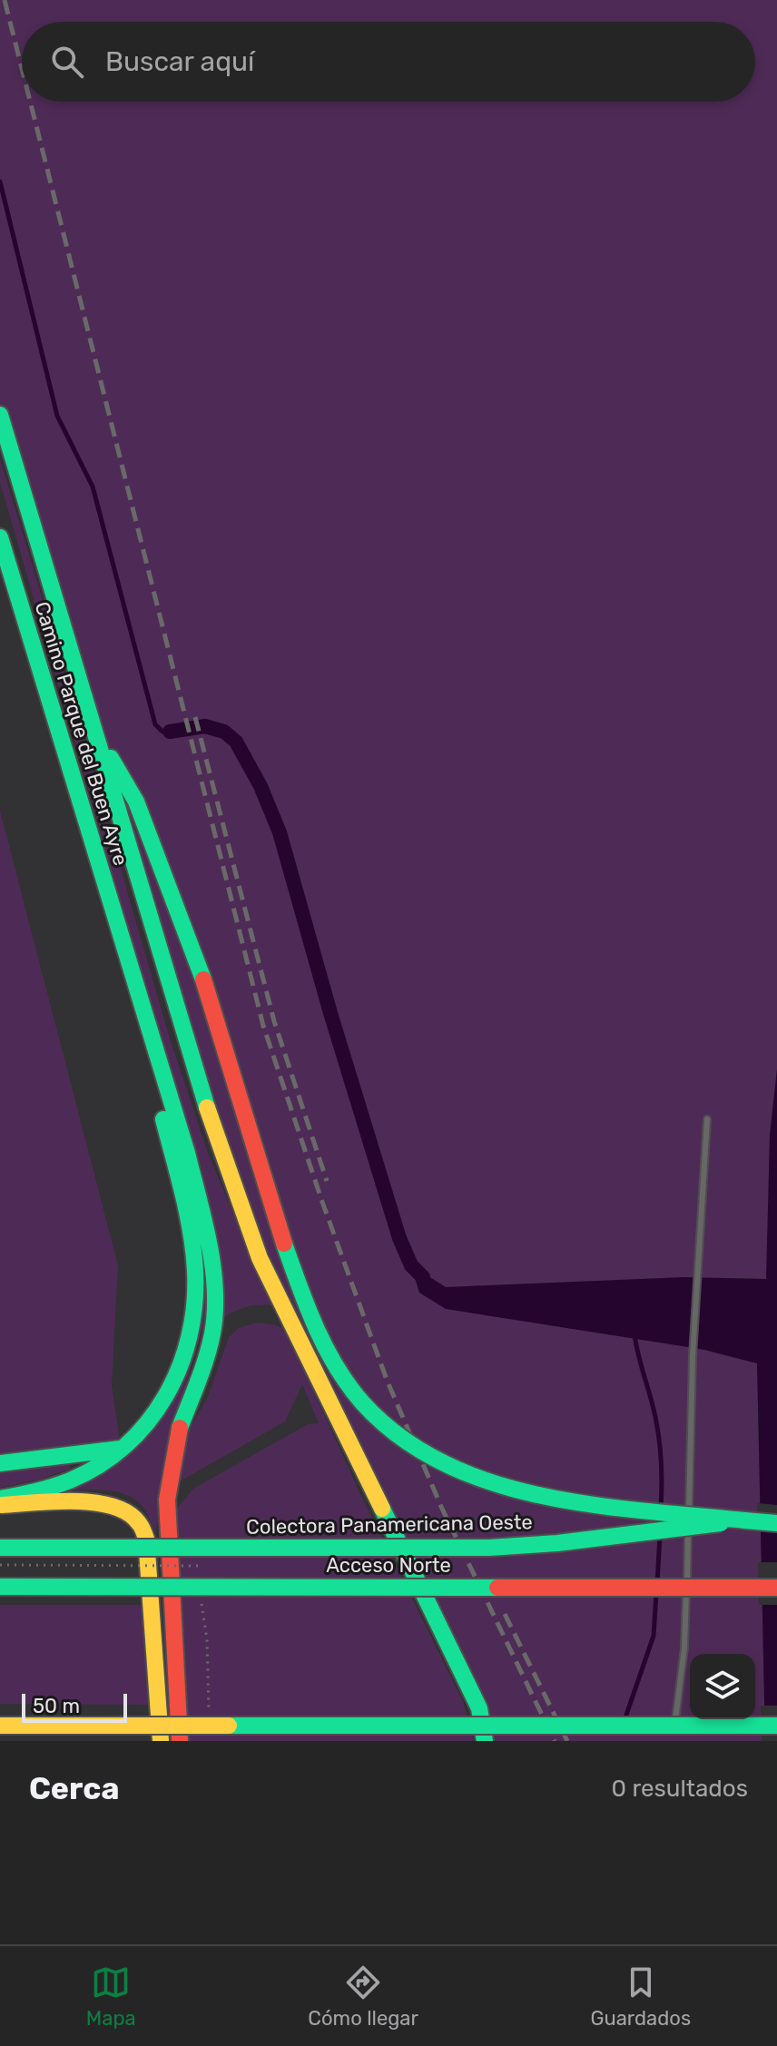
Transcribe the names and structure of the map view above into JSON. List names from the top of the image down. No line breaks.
{"streets":{"main road":["Camino Parque del Buen Ayre","Colectora Panamericana Oeste","Acceso Norte"]},"scale_bar":"50 m","page":{"search":"Buscar aquí","scale":"50 m","heading":["Cerca","0 resultados"],"nav":["Mapa","Cómo llegar","Guardados"]}}
